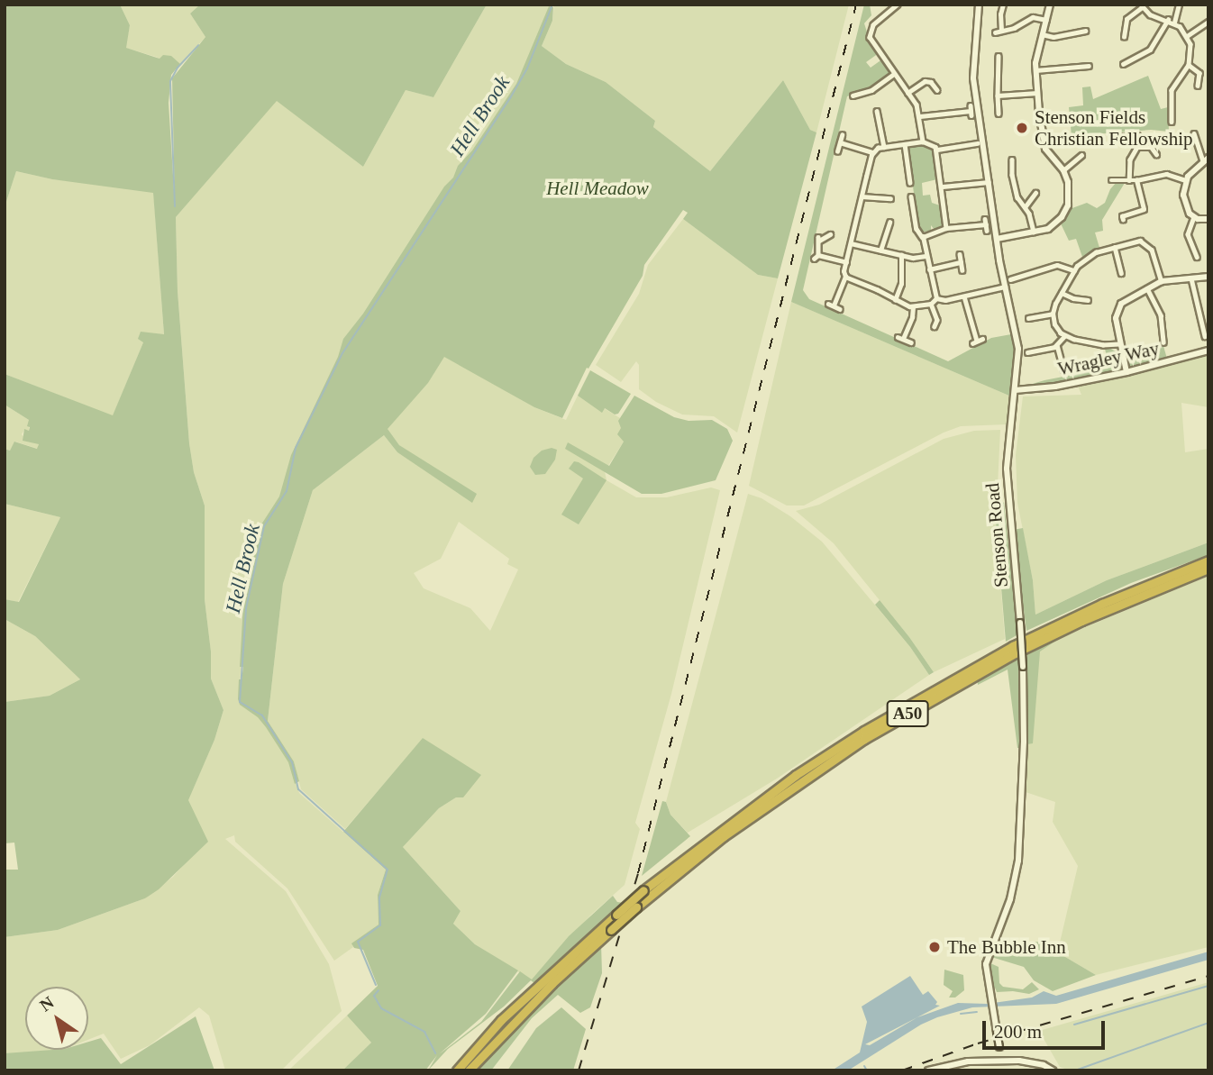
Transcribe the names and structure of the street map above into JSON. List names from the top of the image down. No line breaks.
{"streets":{"highway":["A50"],"street":["Wragley Way","Stenson Road"]},"crossings":[["Wragley Way","Stenson Road"]],"water":["Hell Brook"],"parks":["Hell Meadow"],"places":["Stenson Fields Christian Fellowship","The Bubble Inn"],"scale_bar":"200 m","north":"top left"}
